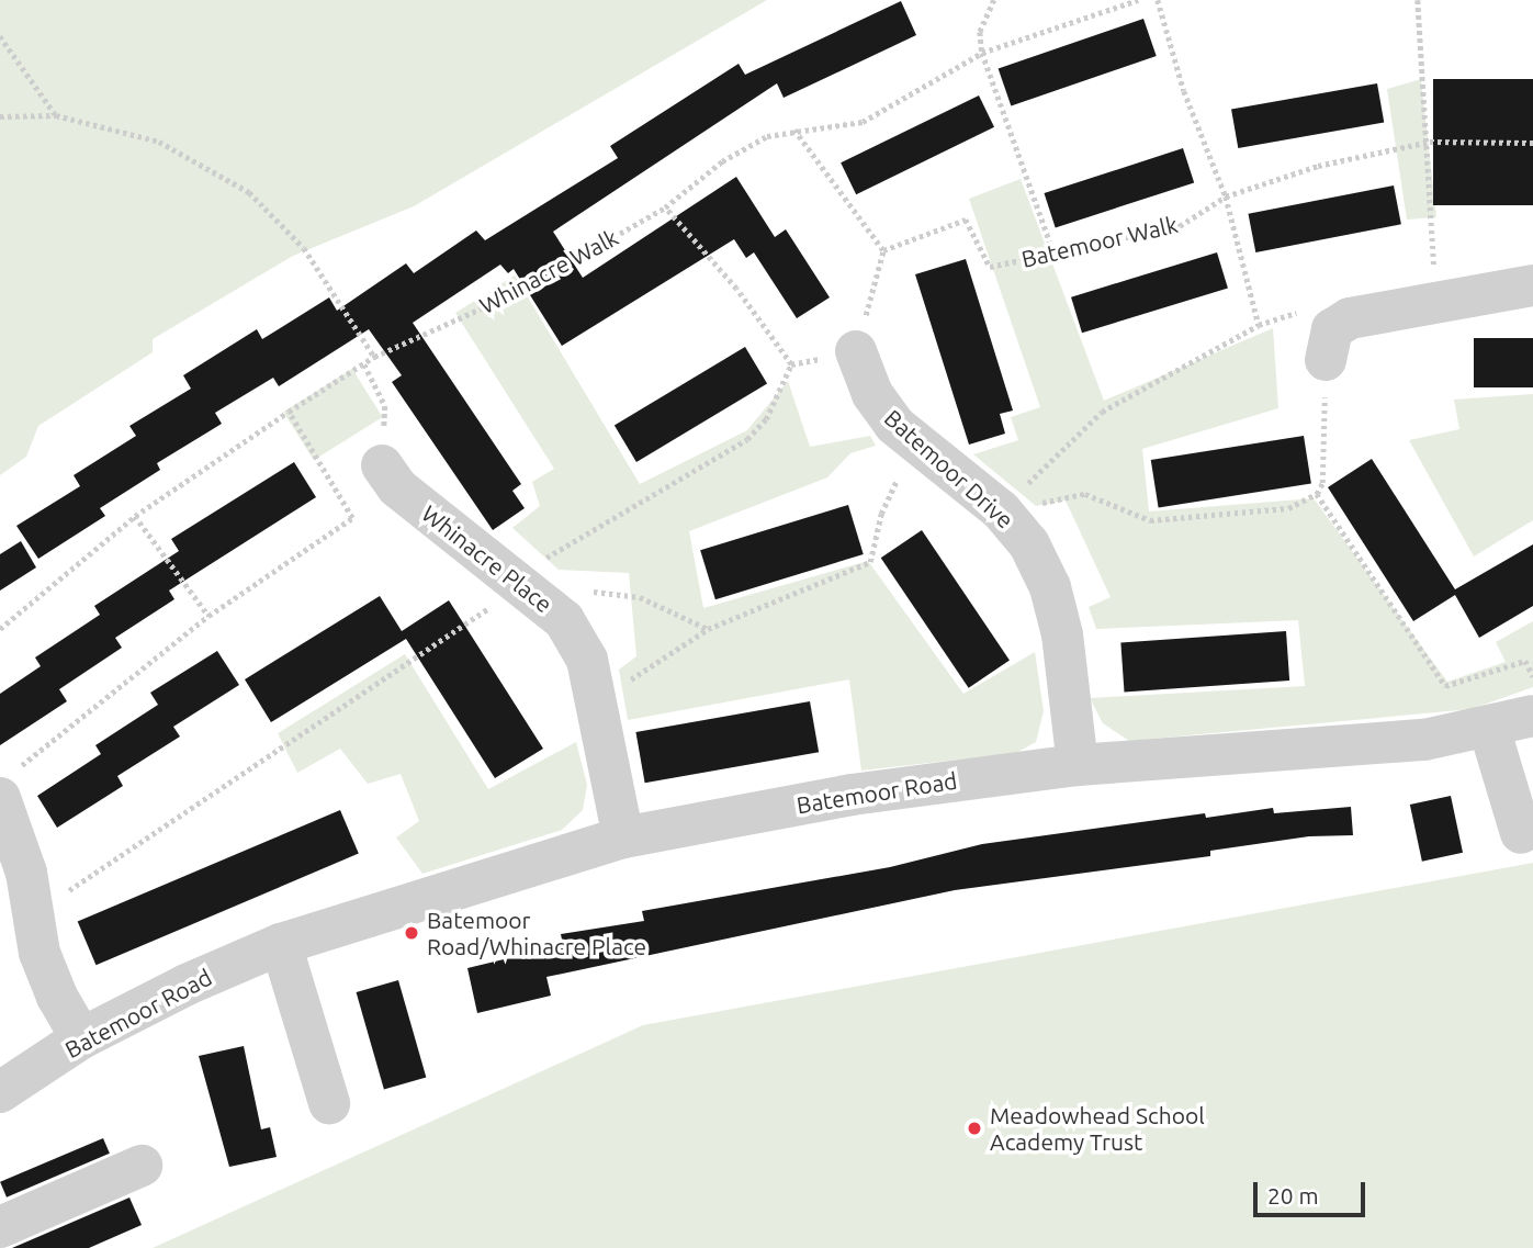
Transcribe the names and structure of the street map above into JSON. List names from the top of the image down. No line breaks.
{"streets":{"street":["Batemoor Drive","Whinacre Place","Batemoor Road"],"path":["Batemoor Walk","Whinacre Walk"]},"crossings":[["Batemoor Drive","Batemoor Road"],["Whinacre Place","Batemoor Road"]],"places":["Batemoor Road/Whinacre Place","Meadowhead School Academy Trust"],"scale_bar":"20 m"}
